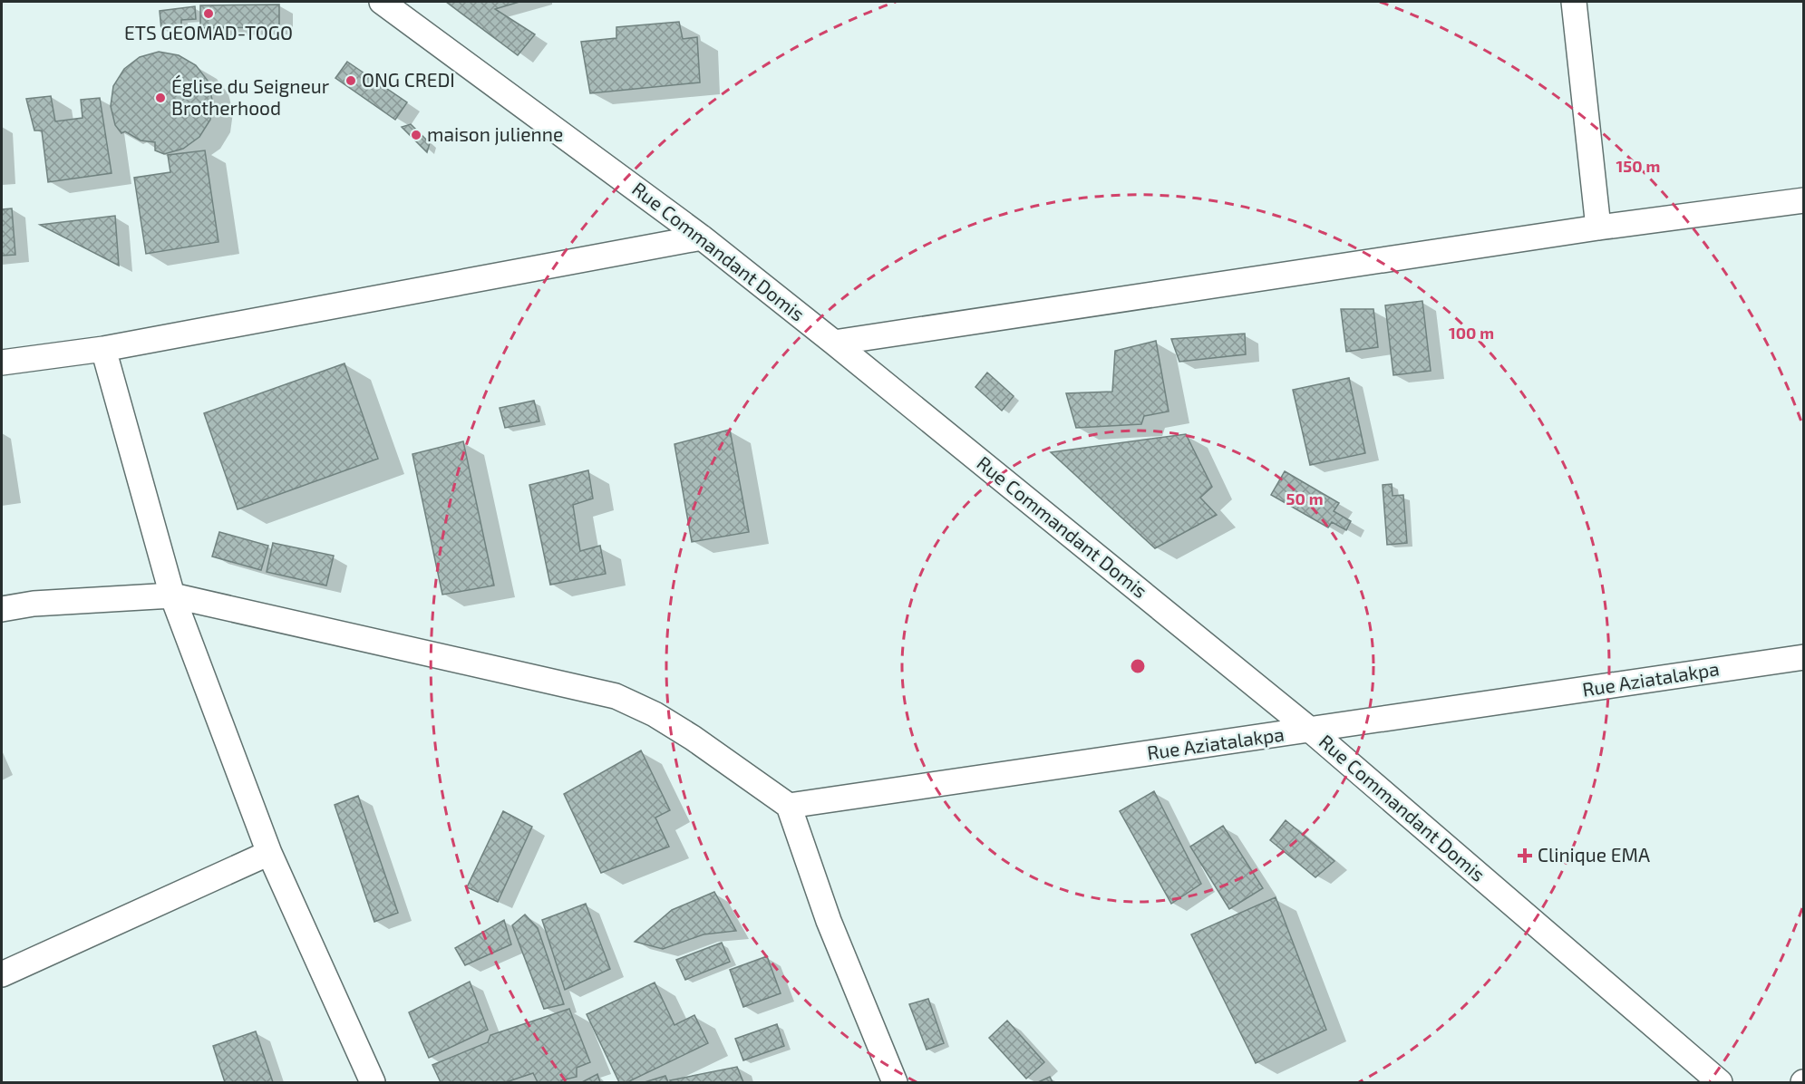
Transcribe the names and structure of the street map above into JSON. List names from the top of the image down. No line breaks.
{"streets":{"street":["Rue Commandant Domis","Rue Aziatalakpa"]},"crossings":[["Rue Commandant Domis","Rue Aziatalakpa"]],"places":{"other":["ETS GEOMAD-TOGO","ONG CREDI","Église du Seigneur Brotherhood","maison julienne"],"health":["Clinique EMA"]},"rings":["150 m","100 m","50 m"]}
